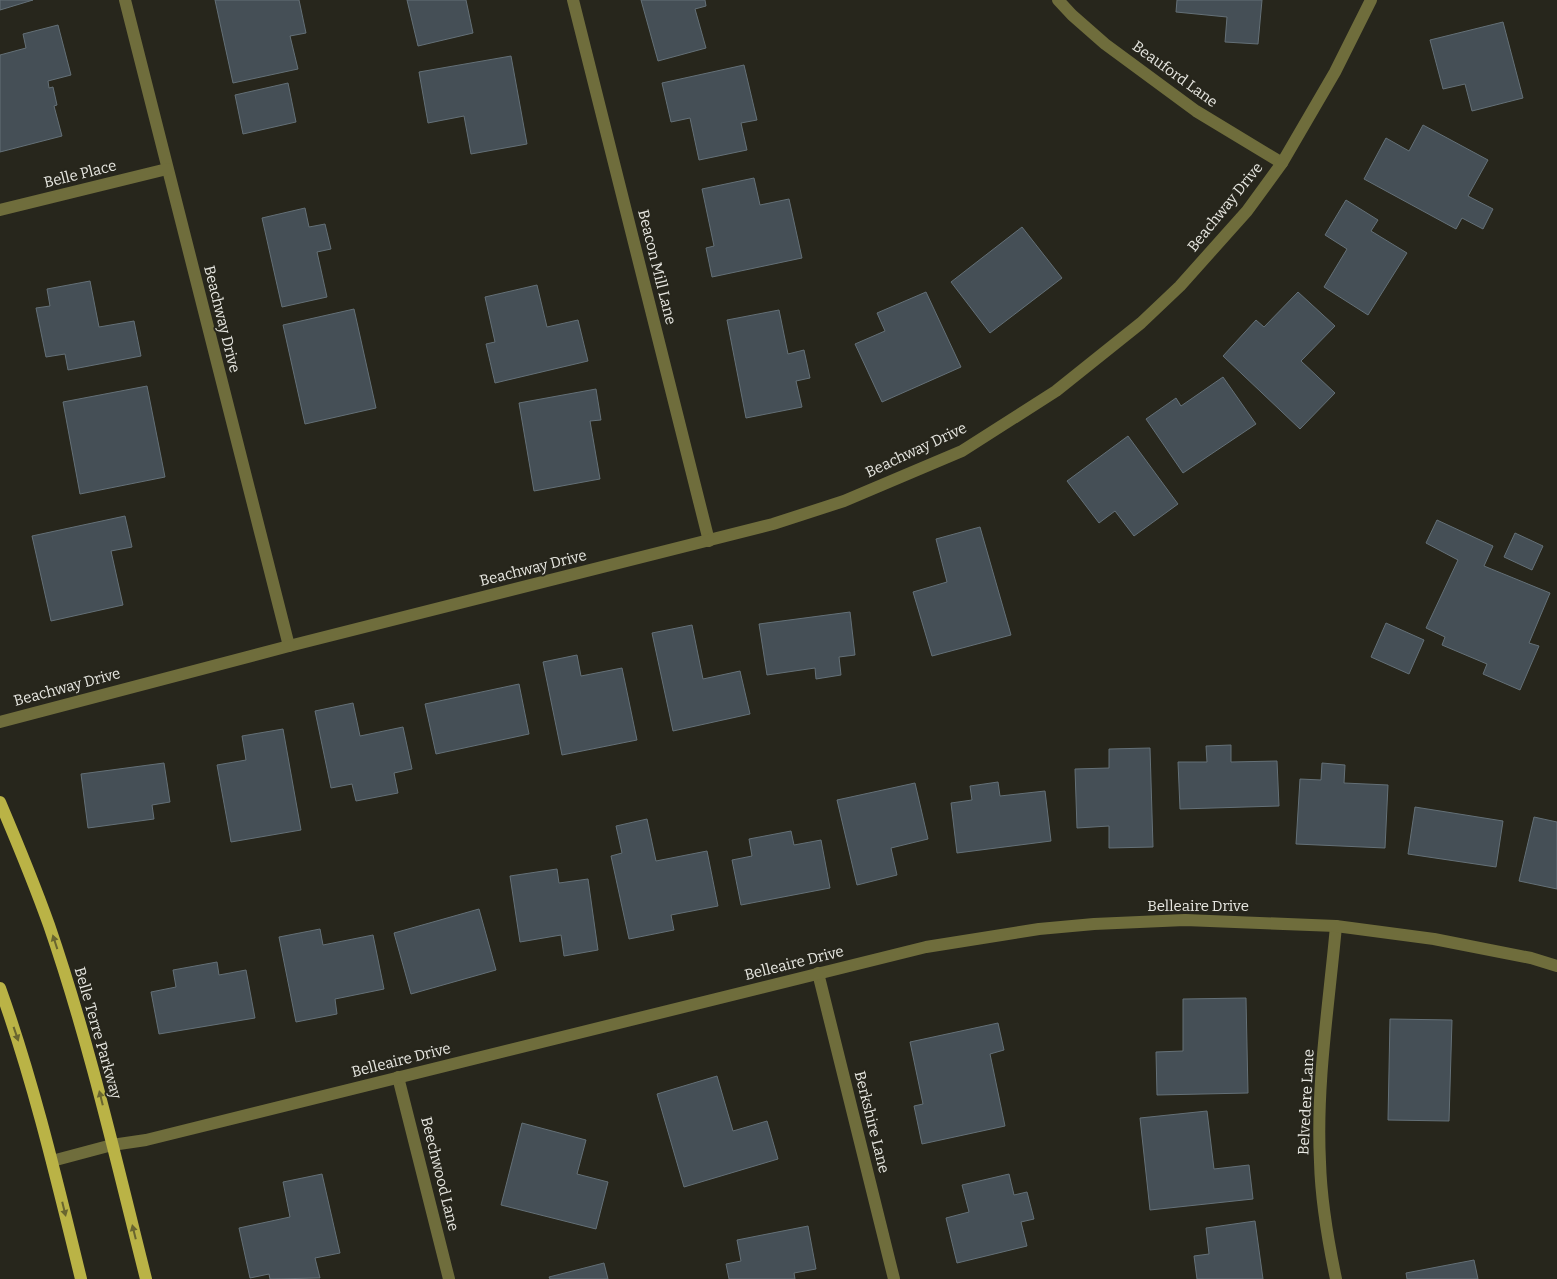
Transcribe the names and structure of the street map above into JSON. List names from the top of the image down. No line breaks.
{"streets":{"main road":["Belle Terre Parkway"],"street":["Beauford Lane","Belle Place","Beachway Drive","Beacon Mill Lane","Belleaire Drive","Belvedere Lane","Berkshire Lane","Beechwood Lane"]},"crossings":[["Beauford Lane","Beachway Drive"],["Belle Place","Beachway Drive"],["Beachway Drive","Beacon Mill Lane"],["Belleaire Drive","Belle Terre Parkway"],["Belleaire Drive","Belvedere Lane"],["Belleaire Drive","Berkshire Lane"],["Belleaire Drive","Beechwood Lane"]]}
